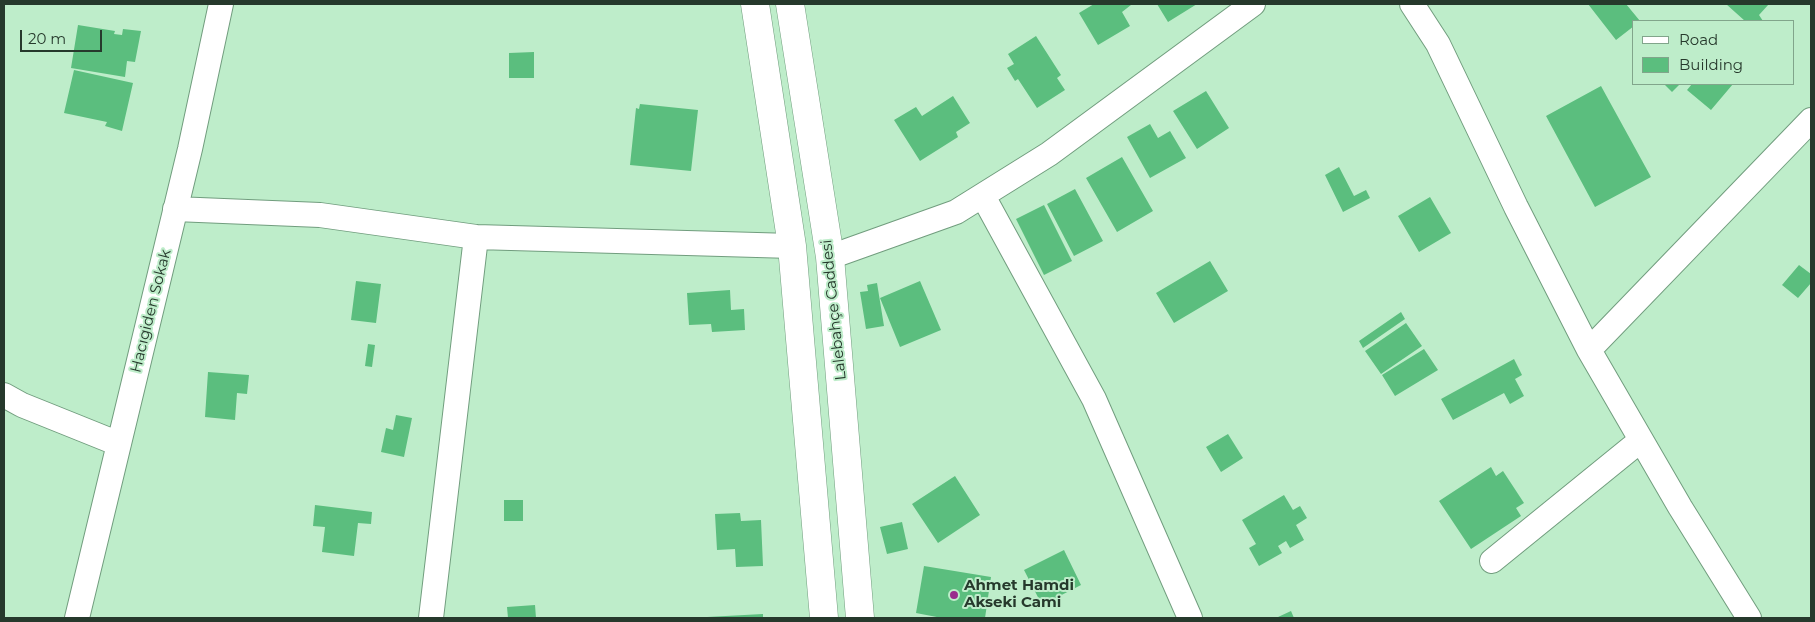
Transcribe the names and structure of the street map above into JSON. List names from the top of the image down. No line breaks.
{"streets":{"street":["Lalebahçe Caddesi","Hacıgiden Sokak"]},"places":["Ahmet Hamdi Akseki Cami"],"legend":["Road","Building"],"scale_bar":"20 m"}
